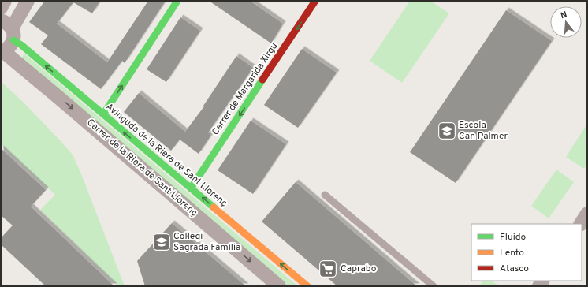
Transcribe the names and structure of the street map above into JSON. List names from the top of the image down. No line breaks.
{"streets":{"street":["Carrer de Margarida Xirgu","Avinguda de la Riera de Sant Llorenç","Carrer de la Riera de Sant Llorenç"]},"crossings":[["Carrer de Margarida Xirgu","Avinguda de la Riera de Sant Llorenç"]],"one_way":["Carrer de Margarida Xirgu","Avinguda de la Riera de Sant Llorenç","Carrer de la Riera de Sant Llorenç"],"places":{"school or university":["Escola Can Palmer","Col·legi Sagrada Família"],"supermarket":["Caprabo"]},"legend":["Fluido","Lento","Atasco"],"north":"top"}
